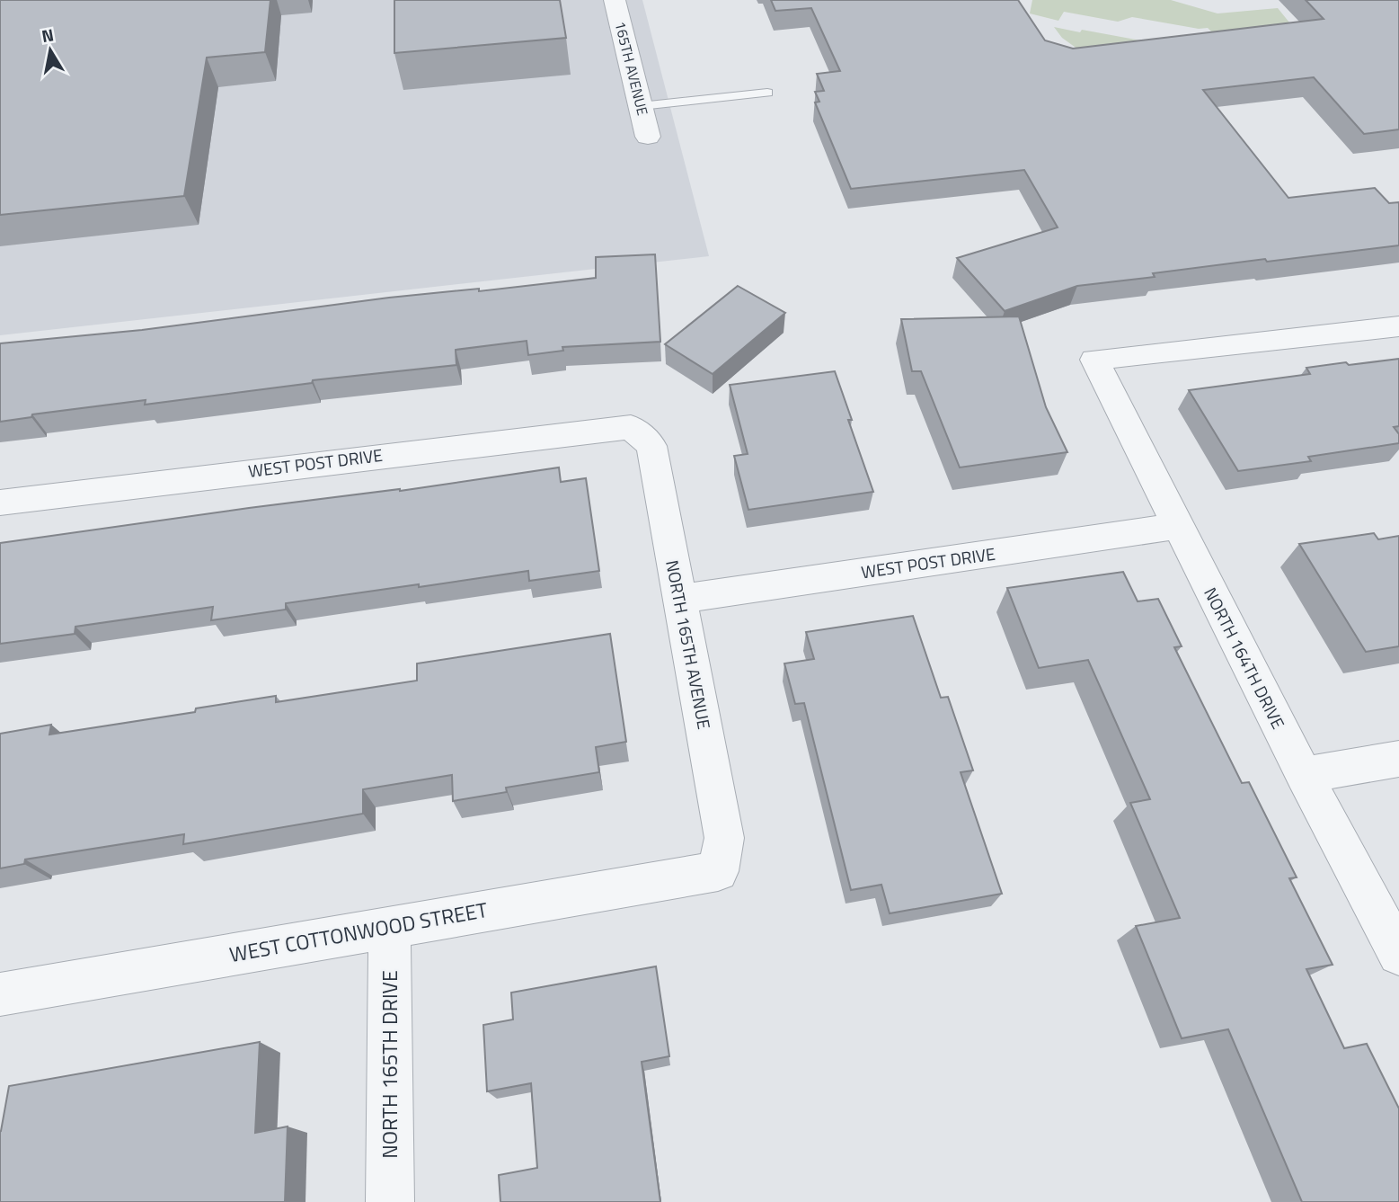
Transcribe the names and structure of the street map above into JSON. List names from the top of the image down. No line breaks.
{"streets":{"street":["165TH AVENUE","WEST POST DRIVE","NORTH 165TH AVENUE","NORTH 164TH DRIVE","WEST COTTONWOOD STREET","NORTH 165TH DRIVE"]},"crossings":[["WEST POST DRIVE","NORTH 165TH AVENUE"],["WEST POST DRIVE","NORTH 164TH DRIVE"],["NORTH 165TH AVENUE","WEST COTTONWOOD STREET"],["WEST COTTONWOOD STREET","NORTH 165TH DRIVE"]],"north":"top"}
